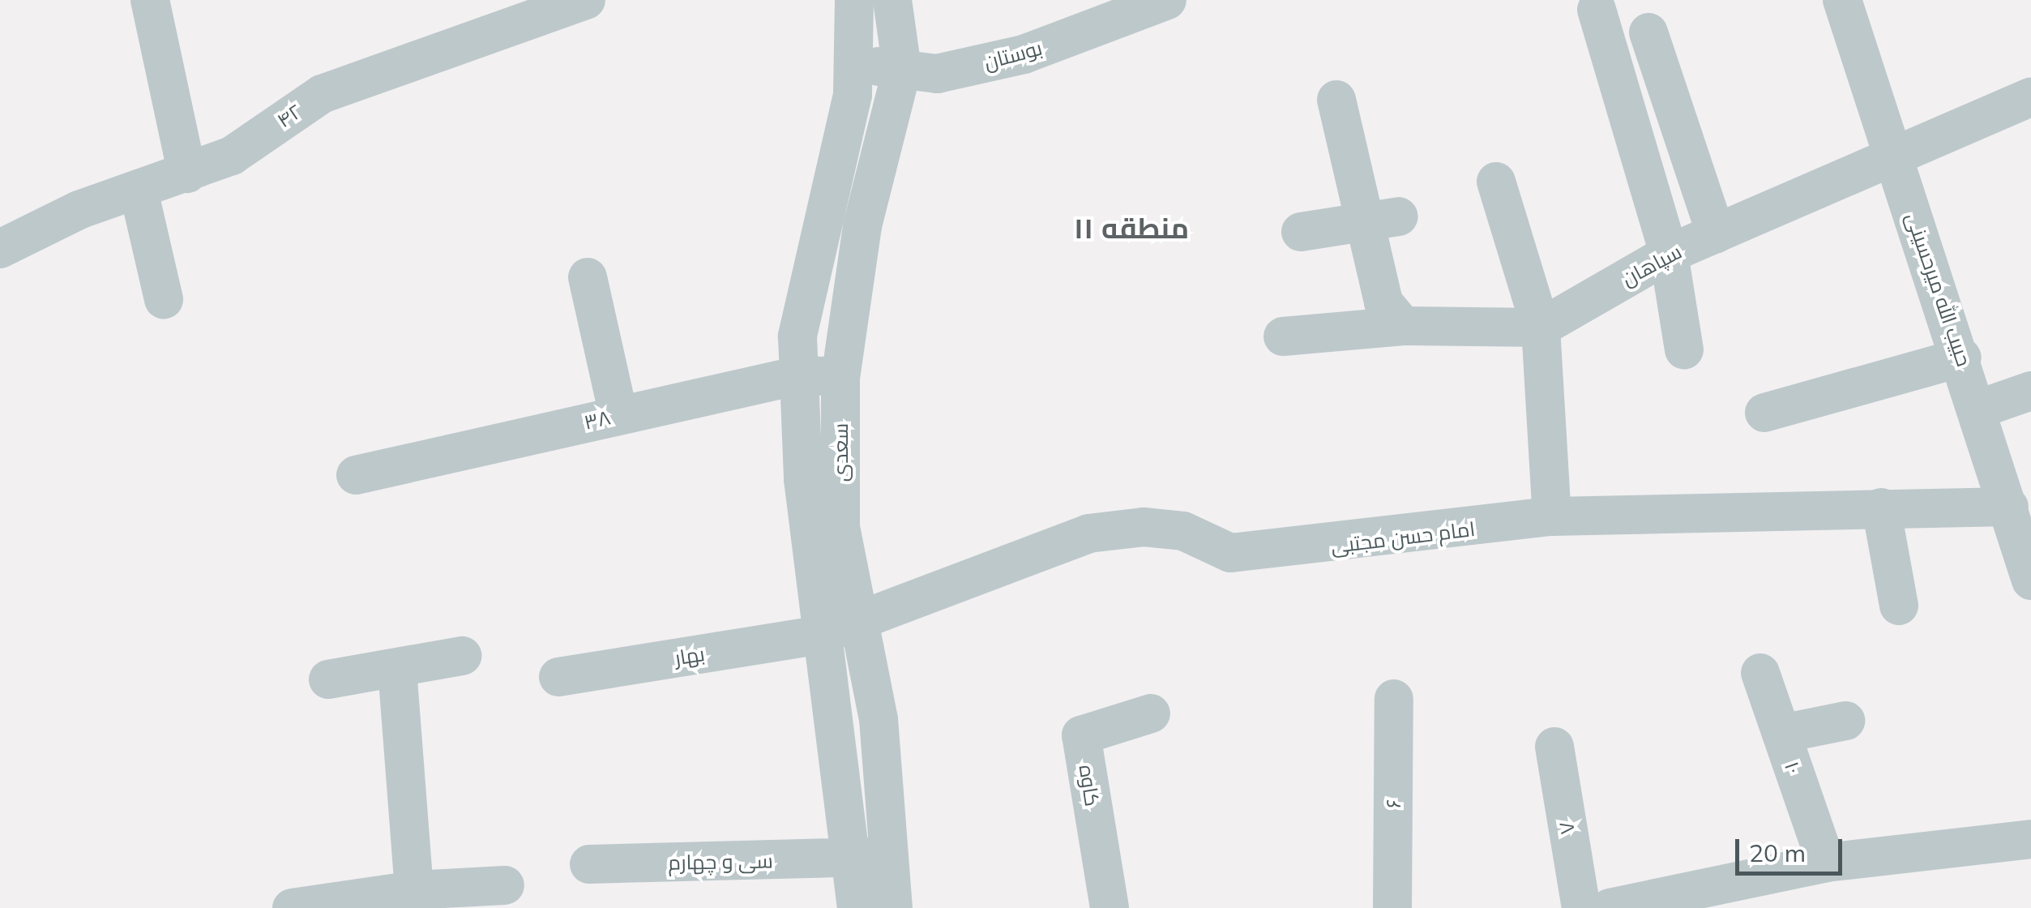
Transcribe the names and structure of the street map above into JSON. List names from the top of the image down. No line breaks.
{"streets":{"street":["بوستان","۴۲","سپاهان","حبیب الله میرحسینی","۳۸","سعدی","امام حسن مجتبی","بهار","۱۰","کاوه","۶","۸","سی و چهارم"]},"crossings":[["بوستان","سعدی"],["سپاهان","حبیب الله میرحسینی"],["حبیب الله میرحسینی","امام حسن مجتبی"],["۳۸","سعدی"],["سعدی","امام حسن مجتبی"],["سعدی","بهار"],["سعدی","سی و چهارم"],["امام حسن مجتبی","بهار"]],"districts":["منطقه ۱۱"],"scale_bar":"20 m"}
